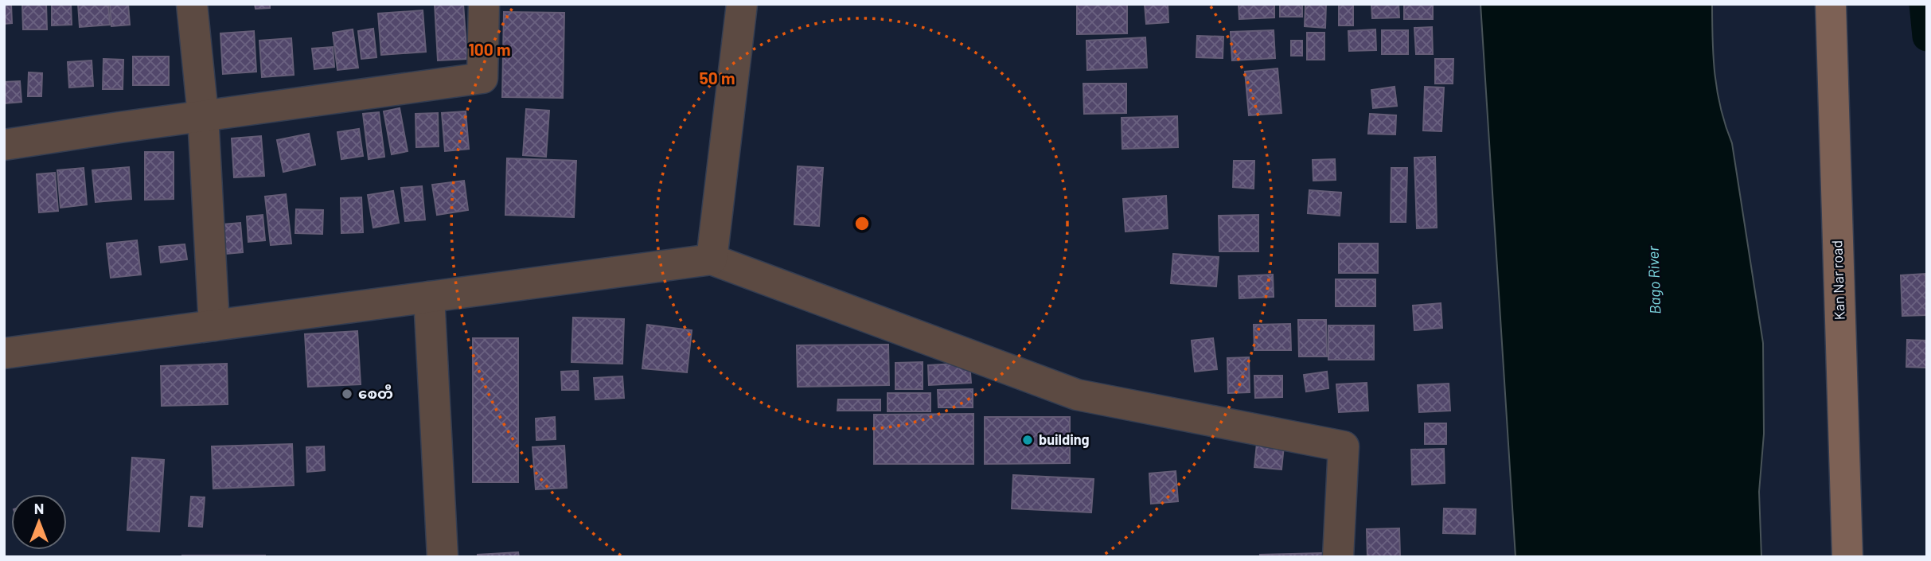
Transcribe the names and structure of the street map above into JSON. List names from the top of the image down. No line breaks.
{"streets":{"street":["Kan Nar road"]},"water":["Bago River"],"places":["စေတီ","building"],"north":"top","rings":["100 m","50 m"]}
